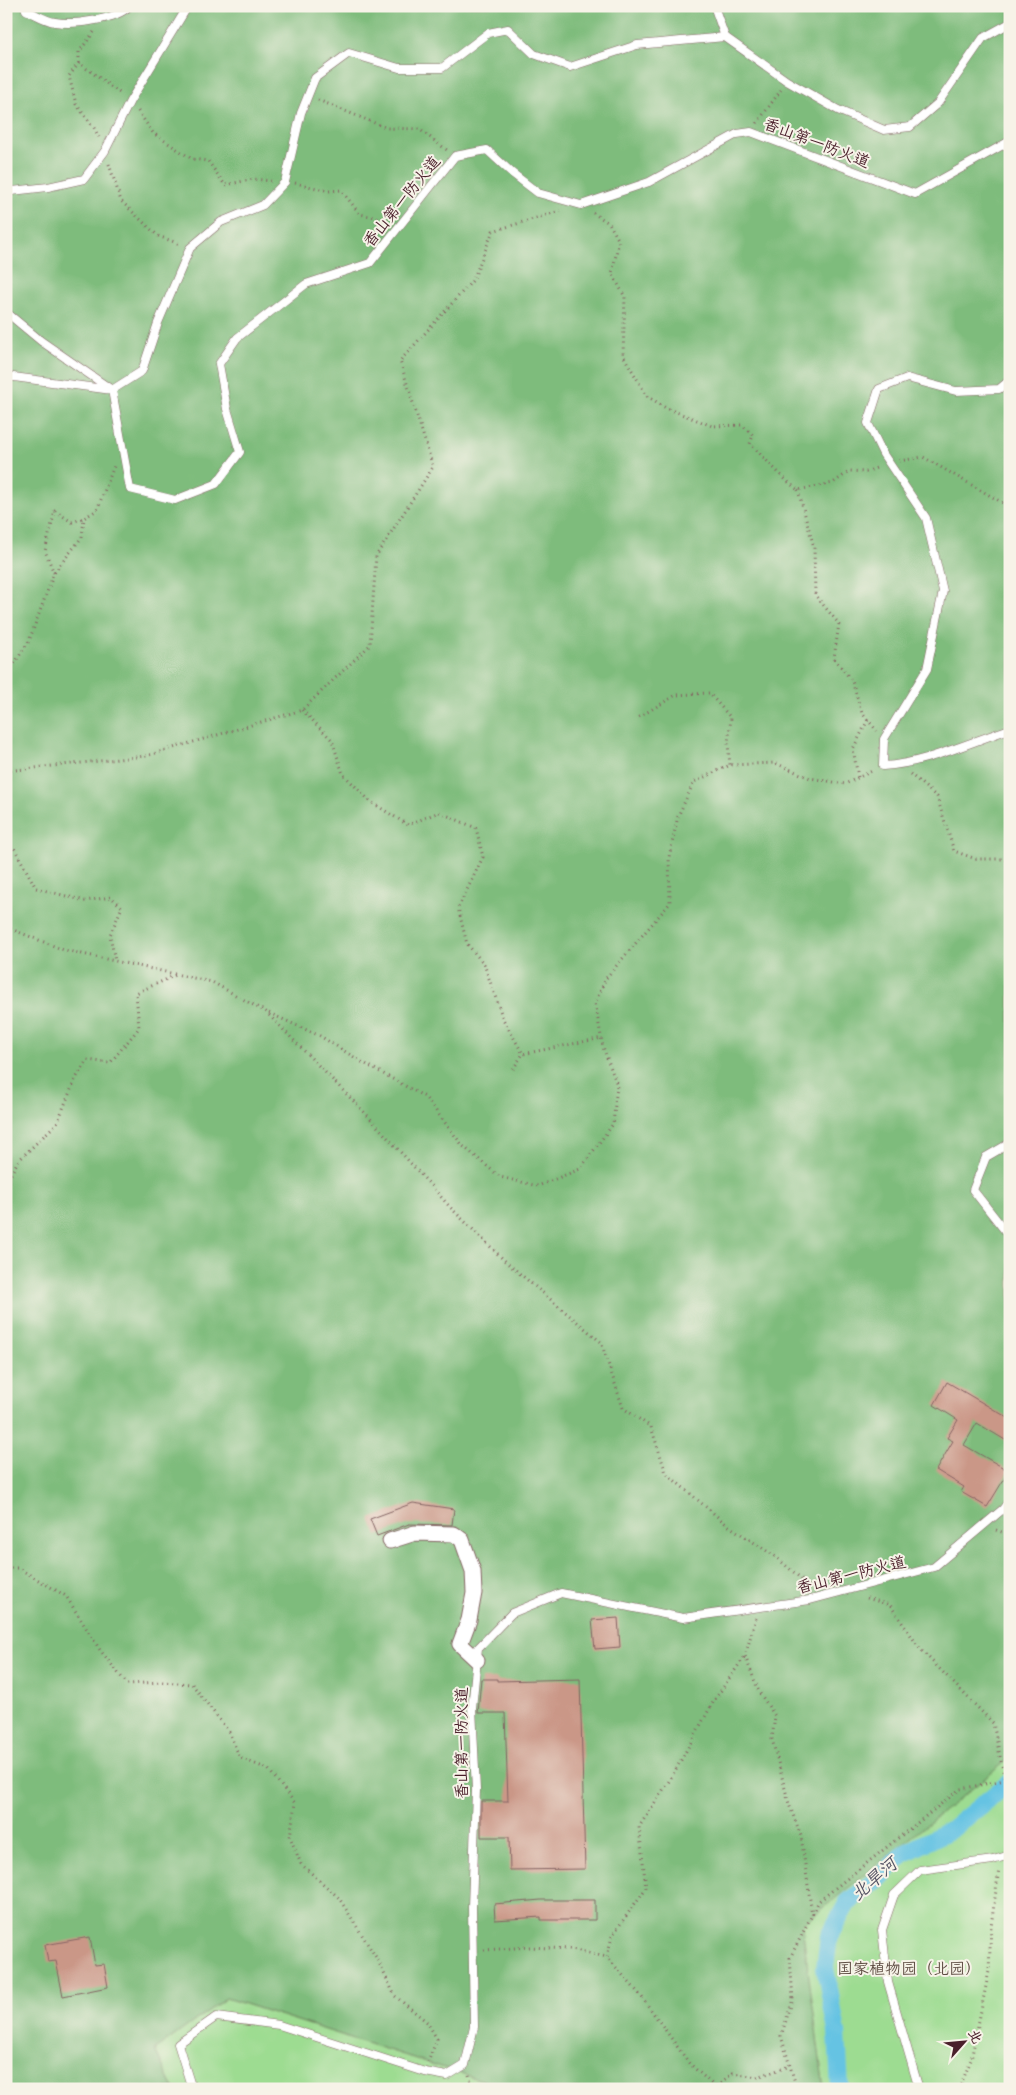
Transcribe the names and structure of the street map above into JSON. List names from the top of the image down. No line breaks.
{"streets":{"lane":["香山第一防火道"]},"water":["北旱河"],"parks":["国家植物园（北园）"],"north":"top right"}
